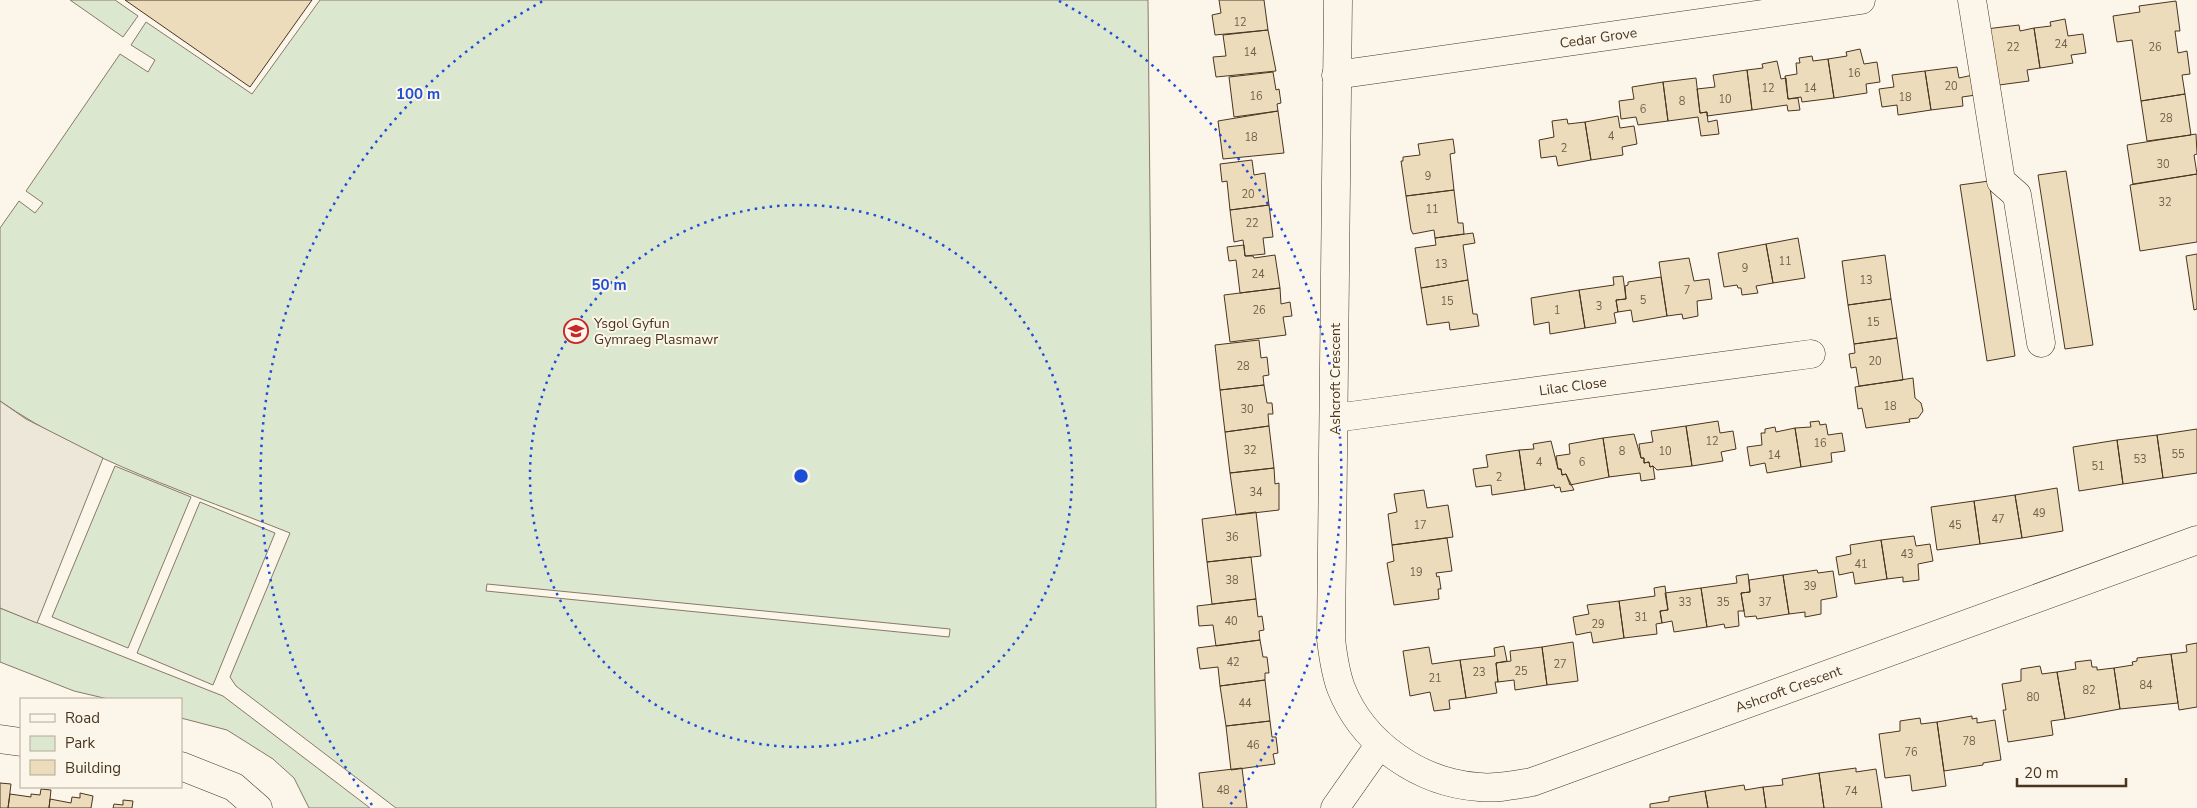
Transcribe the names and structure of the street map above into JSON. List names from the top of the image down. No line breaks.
{"streets":{"street":["Cedar Grove","Ashcroft Crescent","Lilac Close"]},"crossings":[["Cedar Grove","Ashcroft Crescent"],["Ashcroft Crescent","Lilac Close"]],"places":{"school or university":["Ysgol Gyfun Gymraeg Plasmawr"]},"house_numbers":["12","24","22","26","14","16","20","12","14","16","18","10","8","6","28","4","18","2","30","9","20","32","11","22","11","13","9","24","13","7","5","15","3","26","1","15","20","28","18","30","12","16","32","8","10","55","14","53","4","6","51","2","34","49","47","17","45","36","43","41","19","38","39","33","35","37","31","40","29","42","27","25","23","21","84","82","80","44","78","46","76","48","74"],"legend":["Road","Park","Building"],"scale_bar":"20 m","rings":["100 m","50 m"]}
